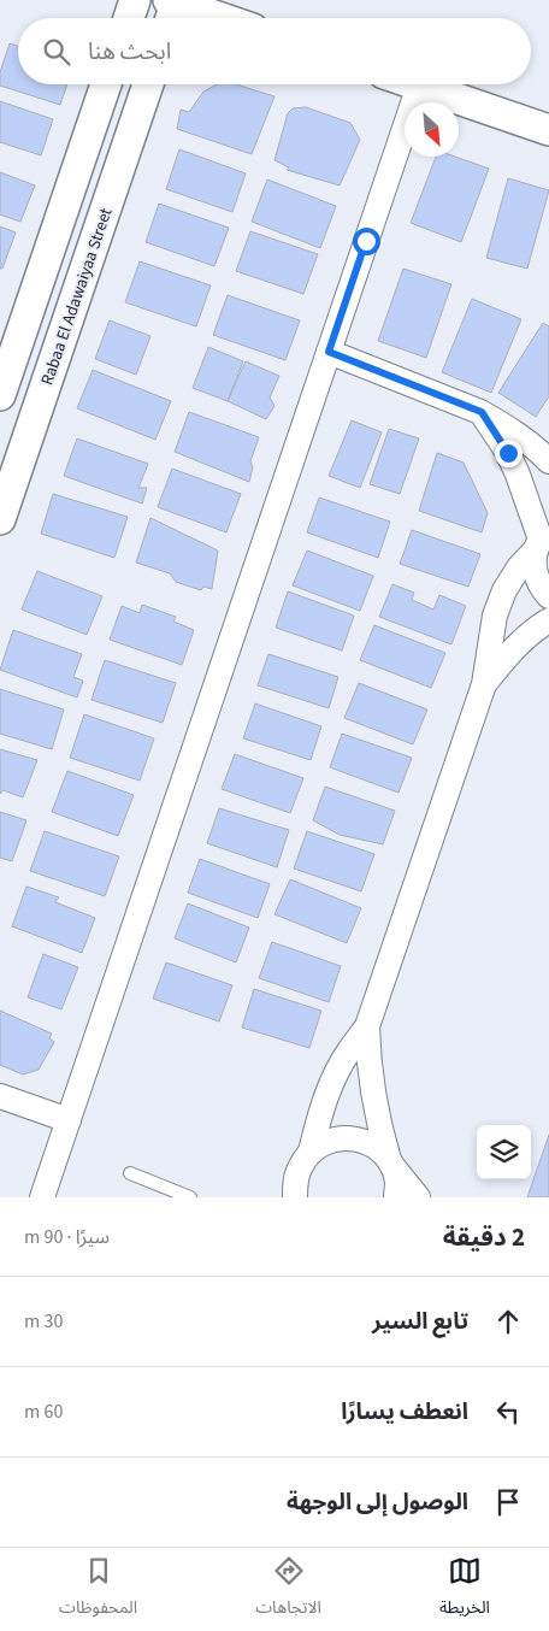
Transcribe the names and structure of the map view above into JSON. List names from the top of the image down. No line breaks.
{"streets":{"street":["Rabaa El Adawaiyaa Street"]},"north":"bottom right","page":{"search":"ابحث هنا","heading":["2 دقيقة","سيرًا · 90 m"],"list":[["تابع السير","30 m"],["انعطف يسارًا","60 m"],"الوصول إلى الوجهة"],"nav":["الخريطة","الاتجاهات","المحفوظات"]}}
